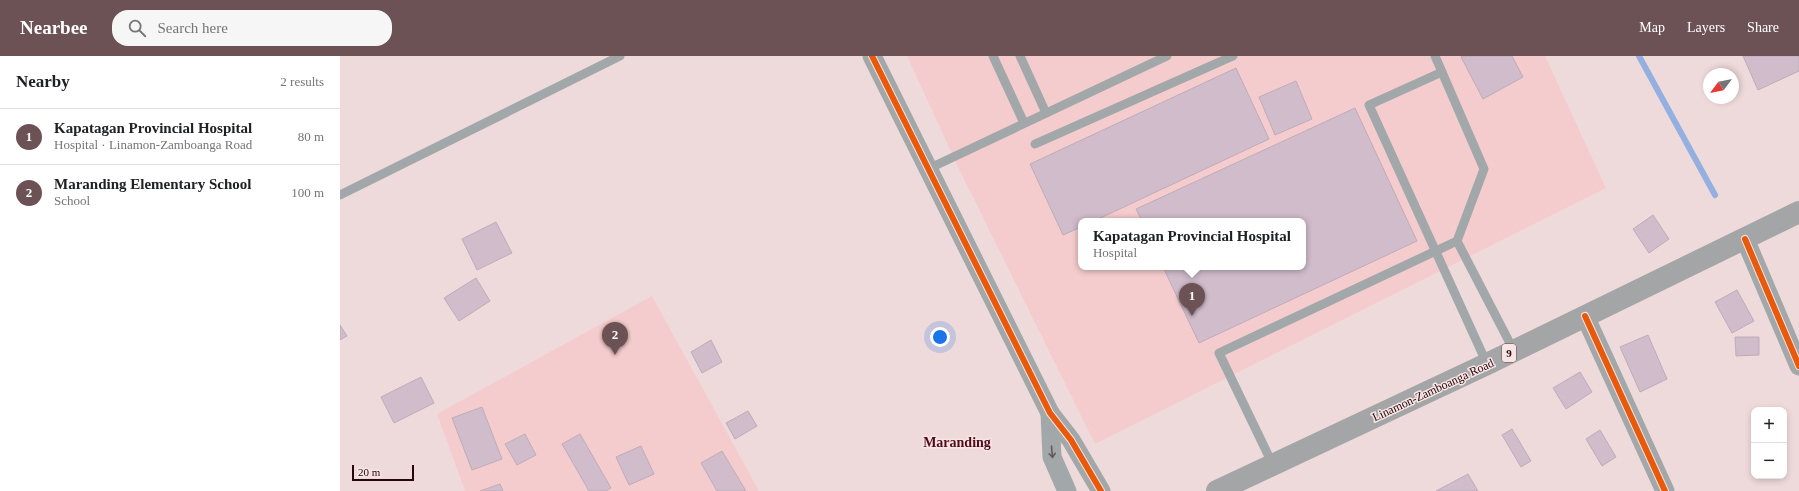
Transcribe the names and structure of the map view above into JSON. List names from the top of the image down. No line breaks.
{"streets":{"highway":["9","Linamon-Zamboanga Road"]},"districts":["Maranding"],"scale_bar":"20 m","north":"bottom left","page":{"header":"Nearbee","search":"Search here","nav":["Map","Layers","Share"],"heading":["Nearby","2 results"],"list":[{"mark":"1","name":"Kapatagan Provincial Hospital","note":"Hospital · Linamon-Zamboanga Road","value":"80 m"},{"mark":"2","name":"Maranding Elementary School","note":"School","value":"100 m"}],"popup":["Kapatagan Provincial Hospital","Hospital"],"pins":["1","2"],"map_buttons":["+","−"],"scale":"20 m"}}
